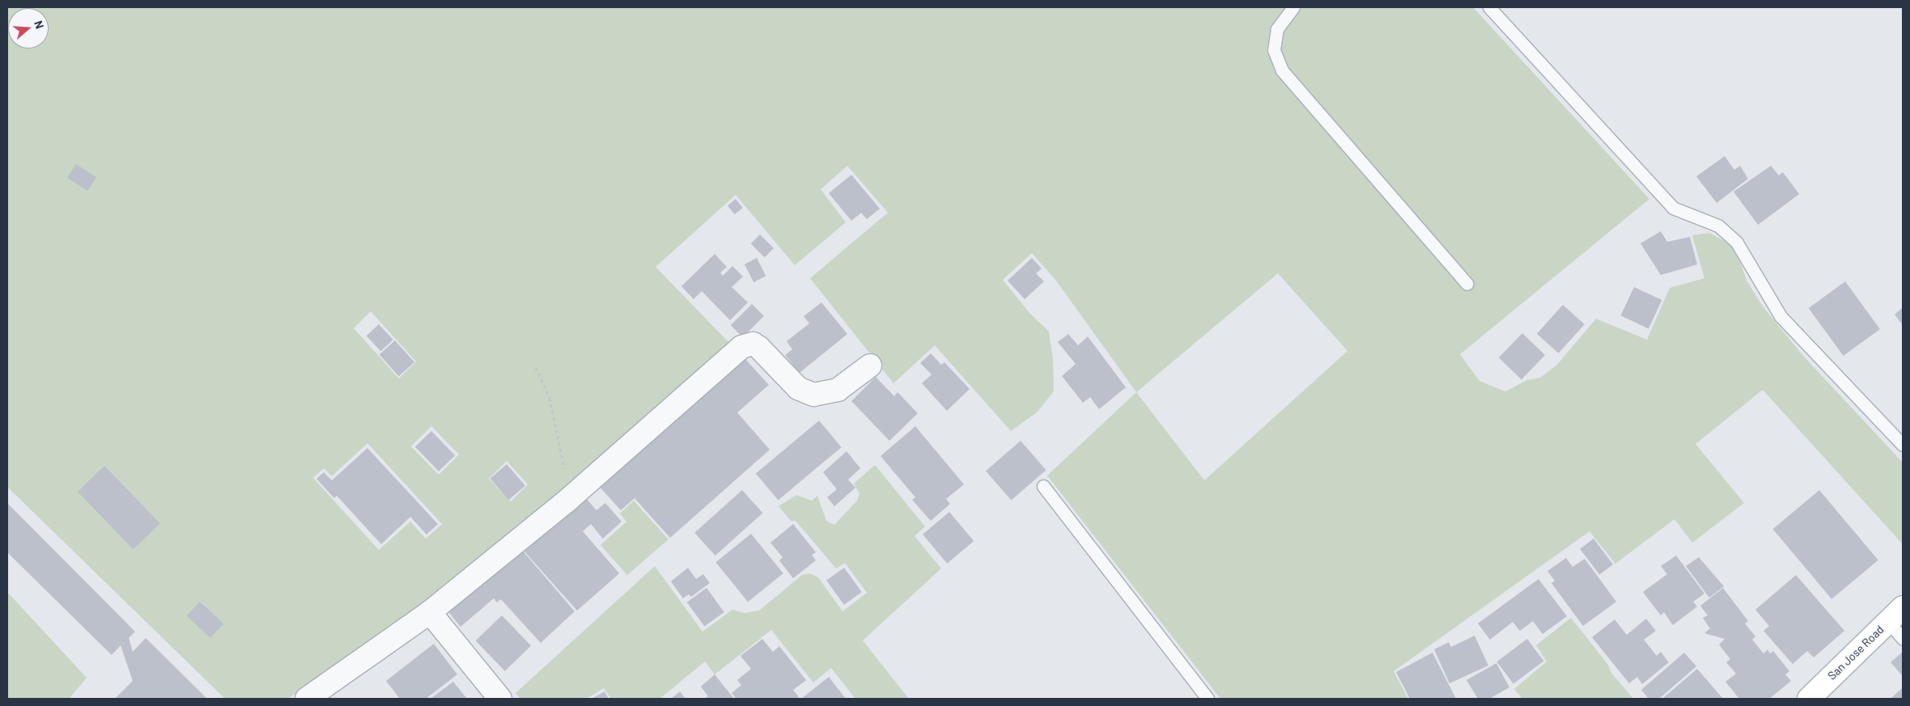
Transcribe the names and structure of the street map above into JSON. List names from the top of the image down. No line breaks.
{"streets":{"street":["San Jose Road"]},"north":"right"}
